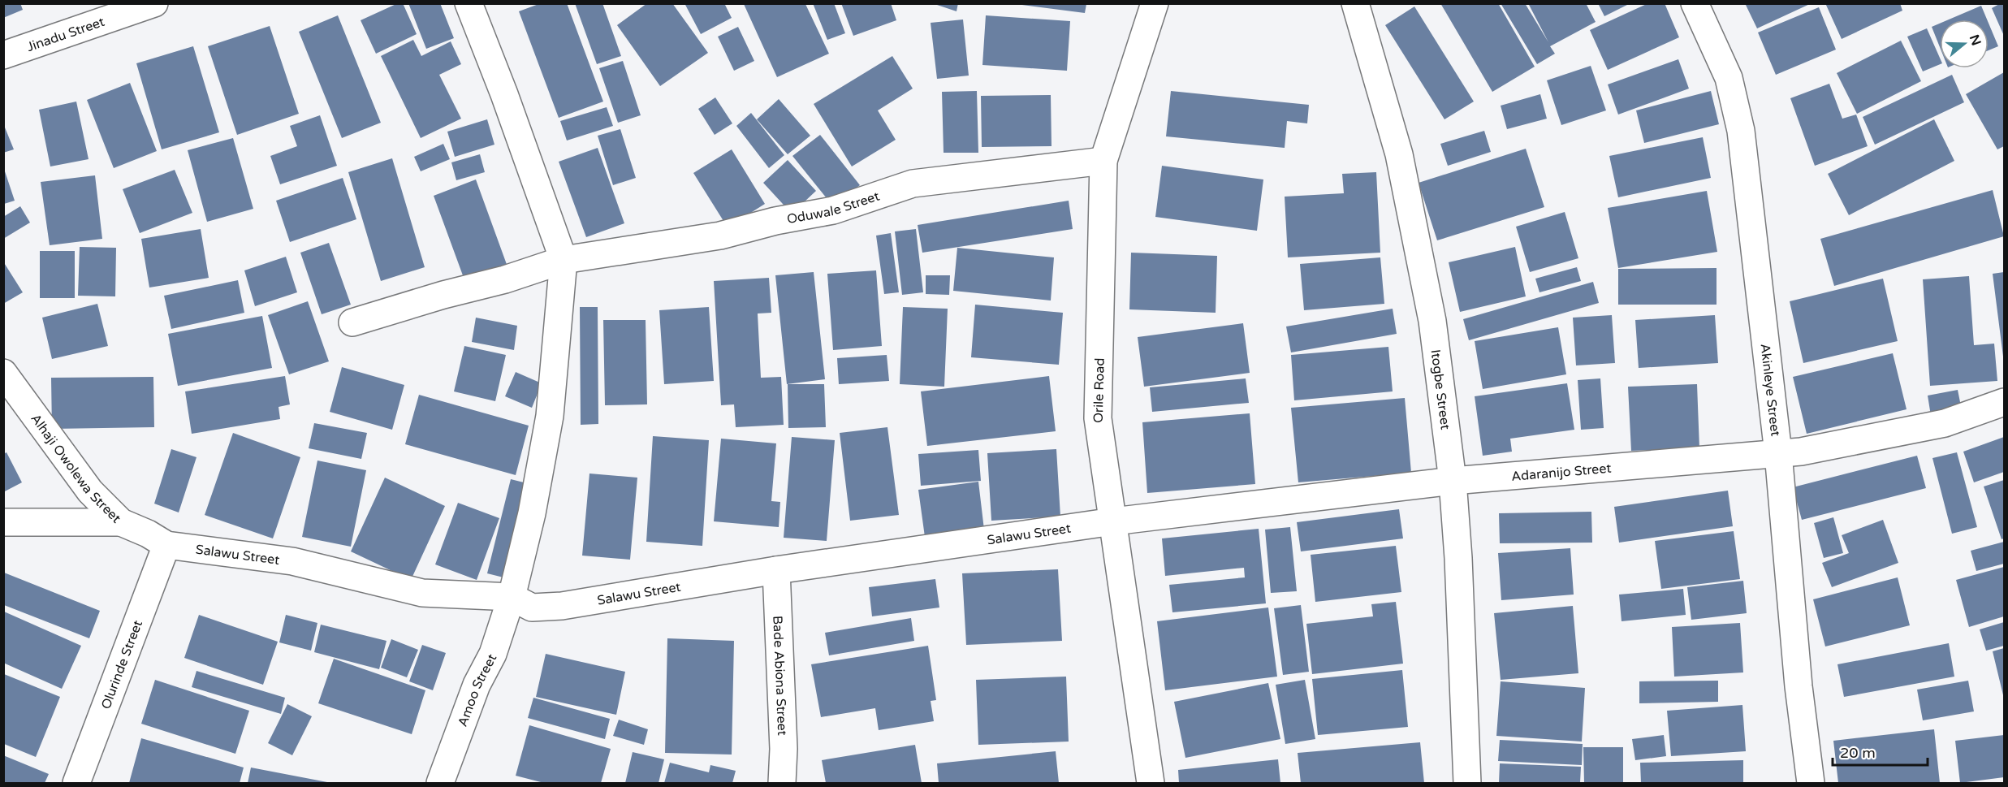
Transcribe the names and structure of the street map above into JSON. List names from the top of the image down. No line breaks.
{"streets":{"street":["Jinadu Street","Oduwale Street","Itogbe Street","Akinleye Street","Orile Road","Alhaji Owolewa Street","Adaranijo Street","Salawu Street","Olurinde Street","Bade Abiona Street","Amoo Street"]},"crossings":[["Oduwale Street","Orile Road"],["Oduwale Street","Amoo Street"],["Itogbe Street","Adaranijo Street"],["Akinleye Street","Adaranijo Street"],["Orile Road","Adaranijo Street"],["Orile Road","Salawu Street"],["Alhaji Owolewa Street","Salawu Street"],["Alhaji Owolewa Street","Olurinde Street"],["Adaranijo Street","Salawu Street"],["Salawu Street","Olurinde Street"],["Salawu Street","Bade Abiona Street"],["Salawu Street","Amoo Street"]],"scale_bar":"20 m","north":"right"}
